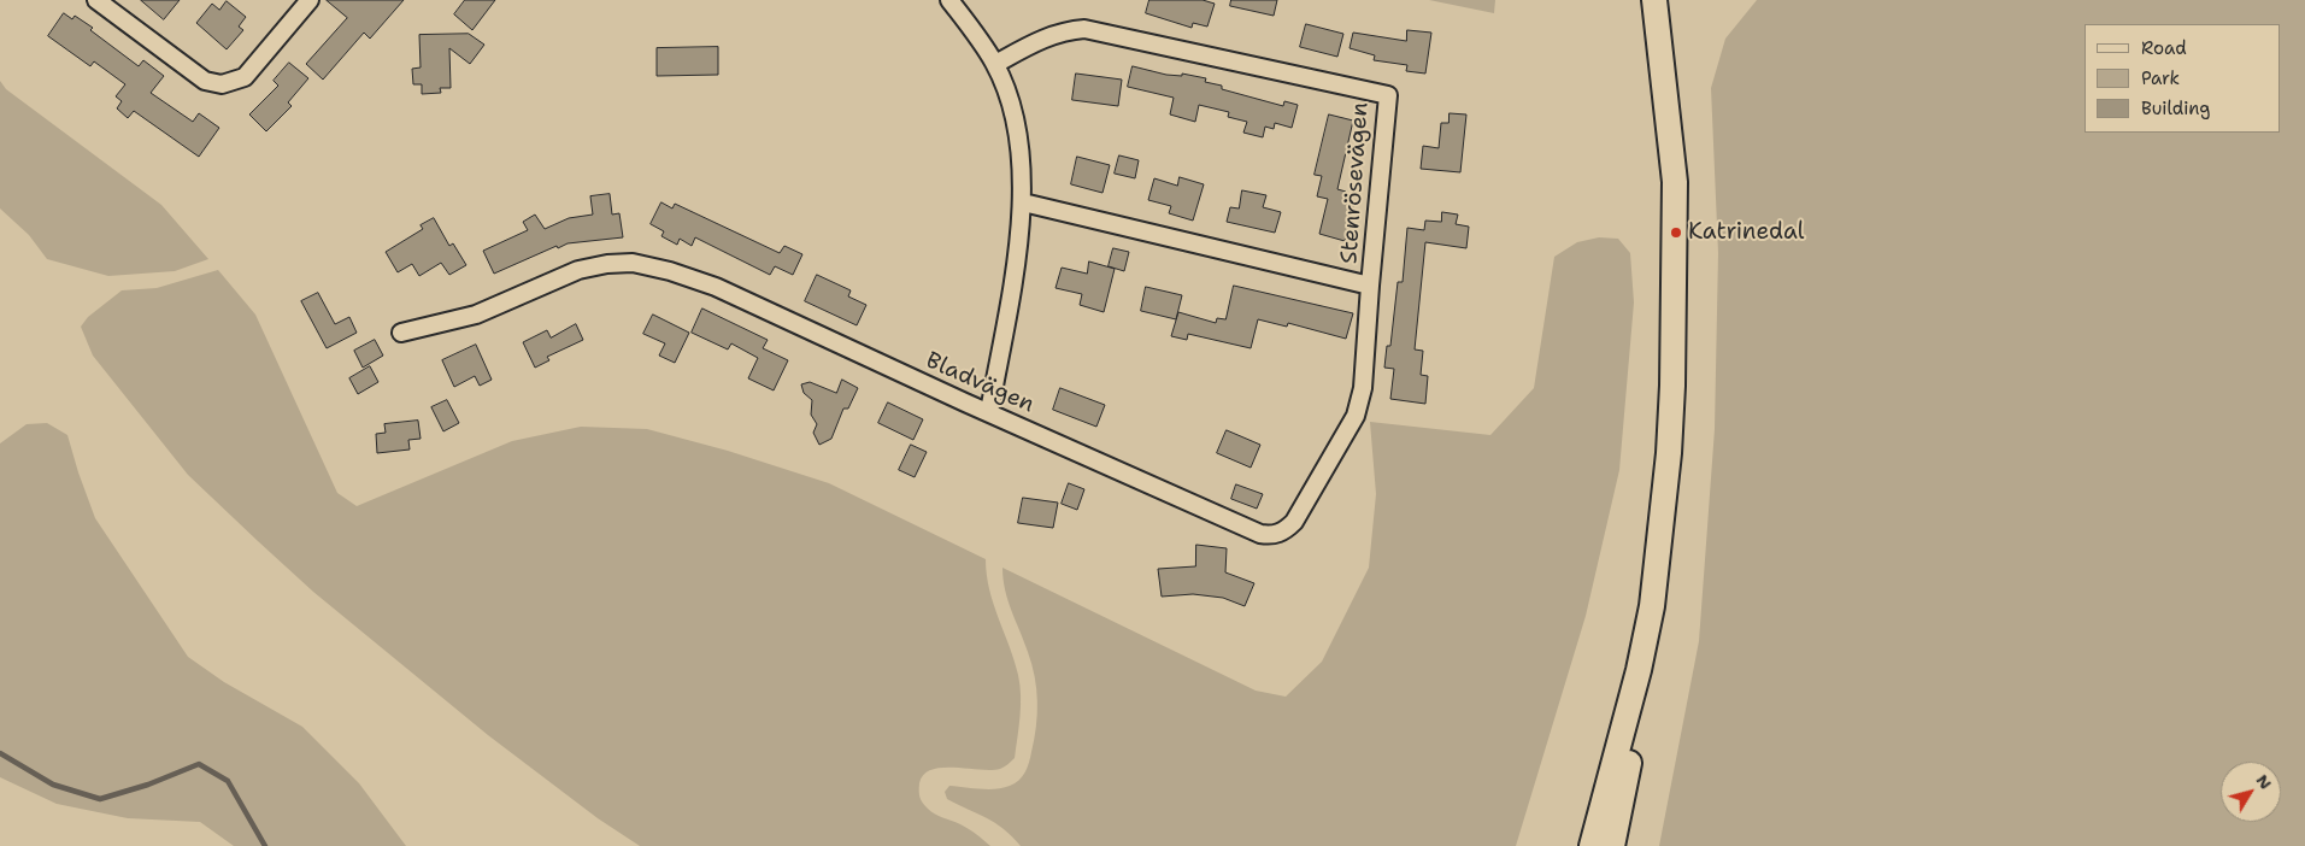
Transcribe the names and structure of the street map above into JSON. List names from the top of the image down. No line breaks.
{"streets":{"street":["Stenrösevägen","Bladvägen"]},"crossings":[["Stenrösevägen","Bladvägen"]],"places":["Katrinedal"],"legend":["Road","Park","Building"],"north":"top right"}
